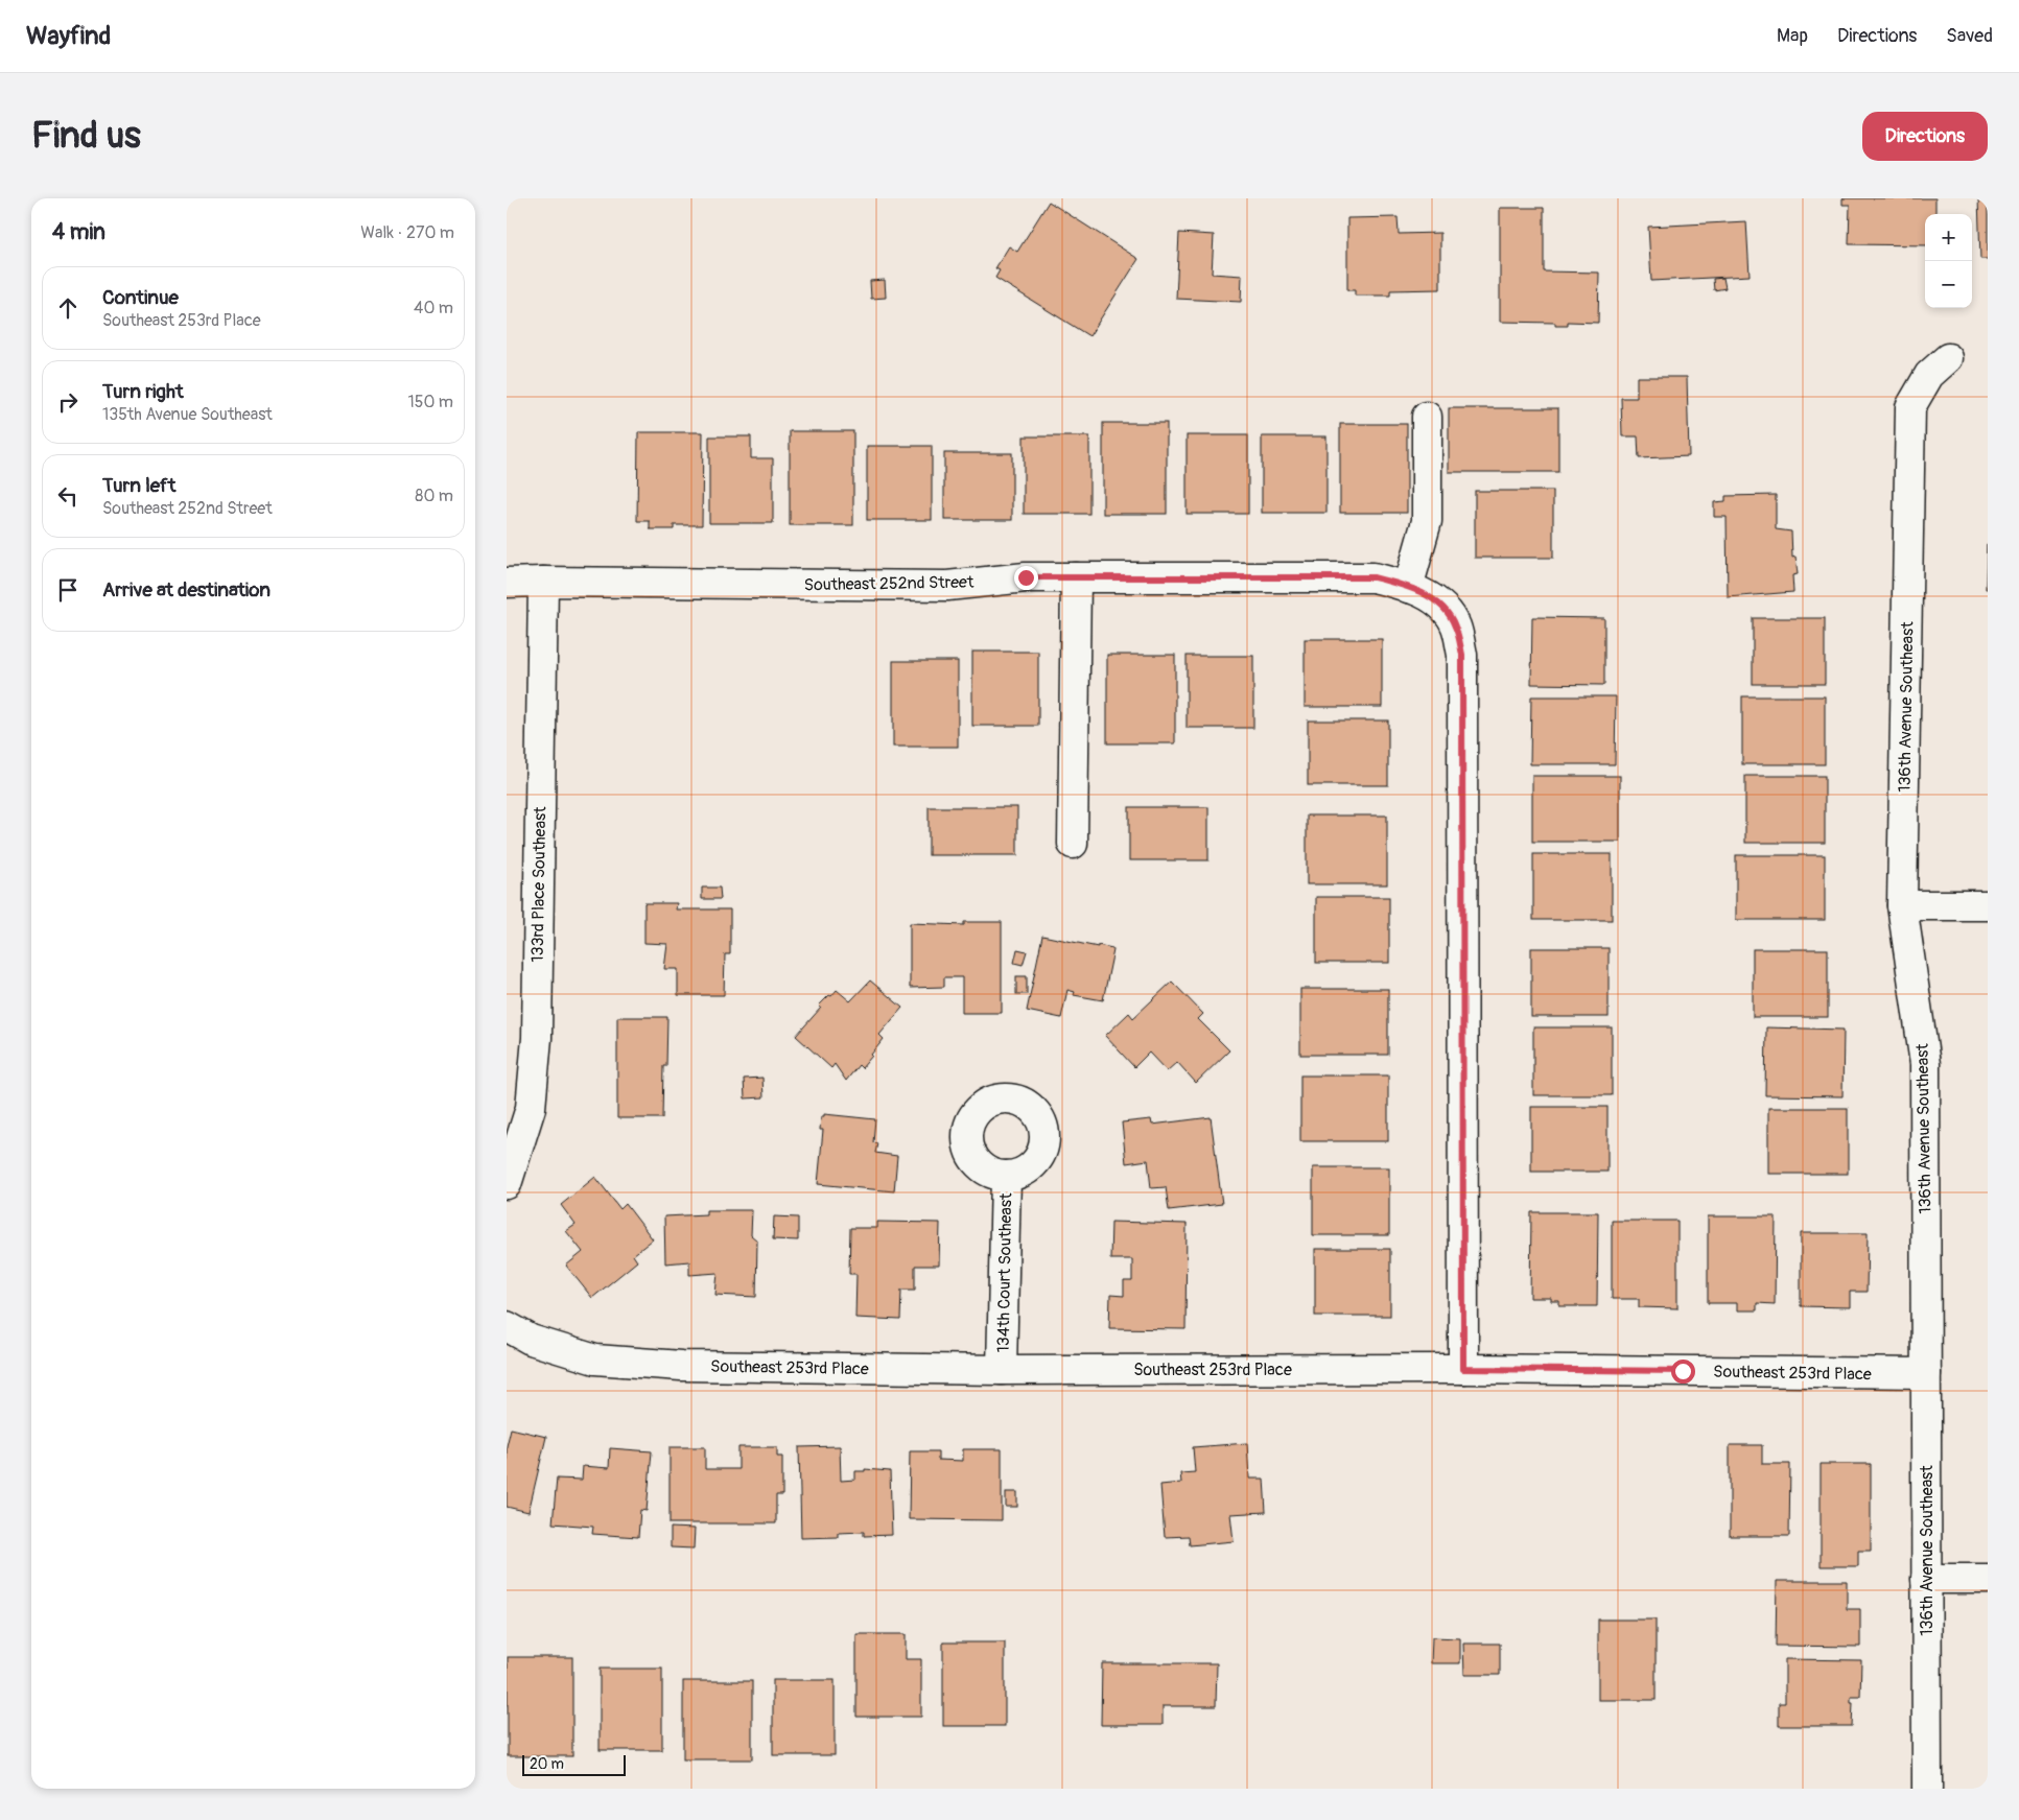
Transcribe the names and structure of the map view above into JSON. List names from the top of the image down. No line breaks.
{"streets":{"street":["Southeast 252nd Street","136th Avenue Southeast","133rd Place Southeast","134th Court Southeast","Southeast 253rd Place"]},"crossings":[["Southeast 252nd Street","133rd Place Southeast"],["136th Avenue Southeast","Southeast 253rd Place"],["134th Court Southeast","Southeast 253rd Place"]],"scale_bar":"20 m","page":{"header":"Wayfind","nav":["Map","Directions","Saved"],"buttons":"Directions","title":"Find us","heading":["4 min","Walk · 270 m"],"map_buttons":["+","−"],"list":[["Continue","Southeast 253rd Place","40 m"],["Turn right","135th Avenue Southeast","150 m"],["Turn left","Southeast 252nd Street","80 m"],"Arrive at destination"],"scale":"20 m"}}
